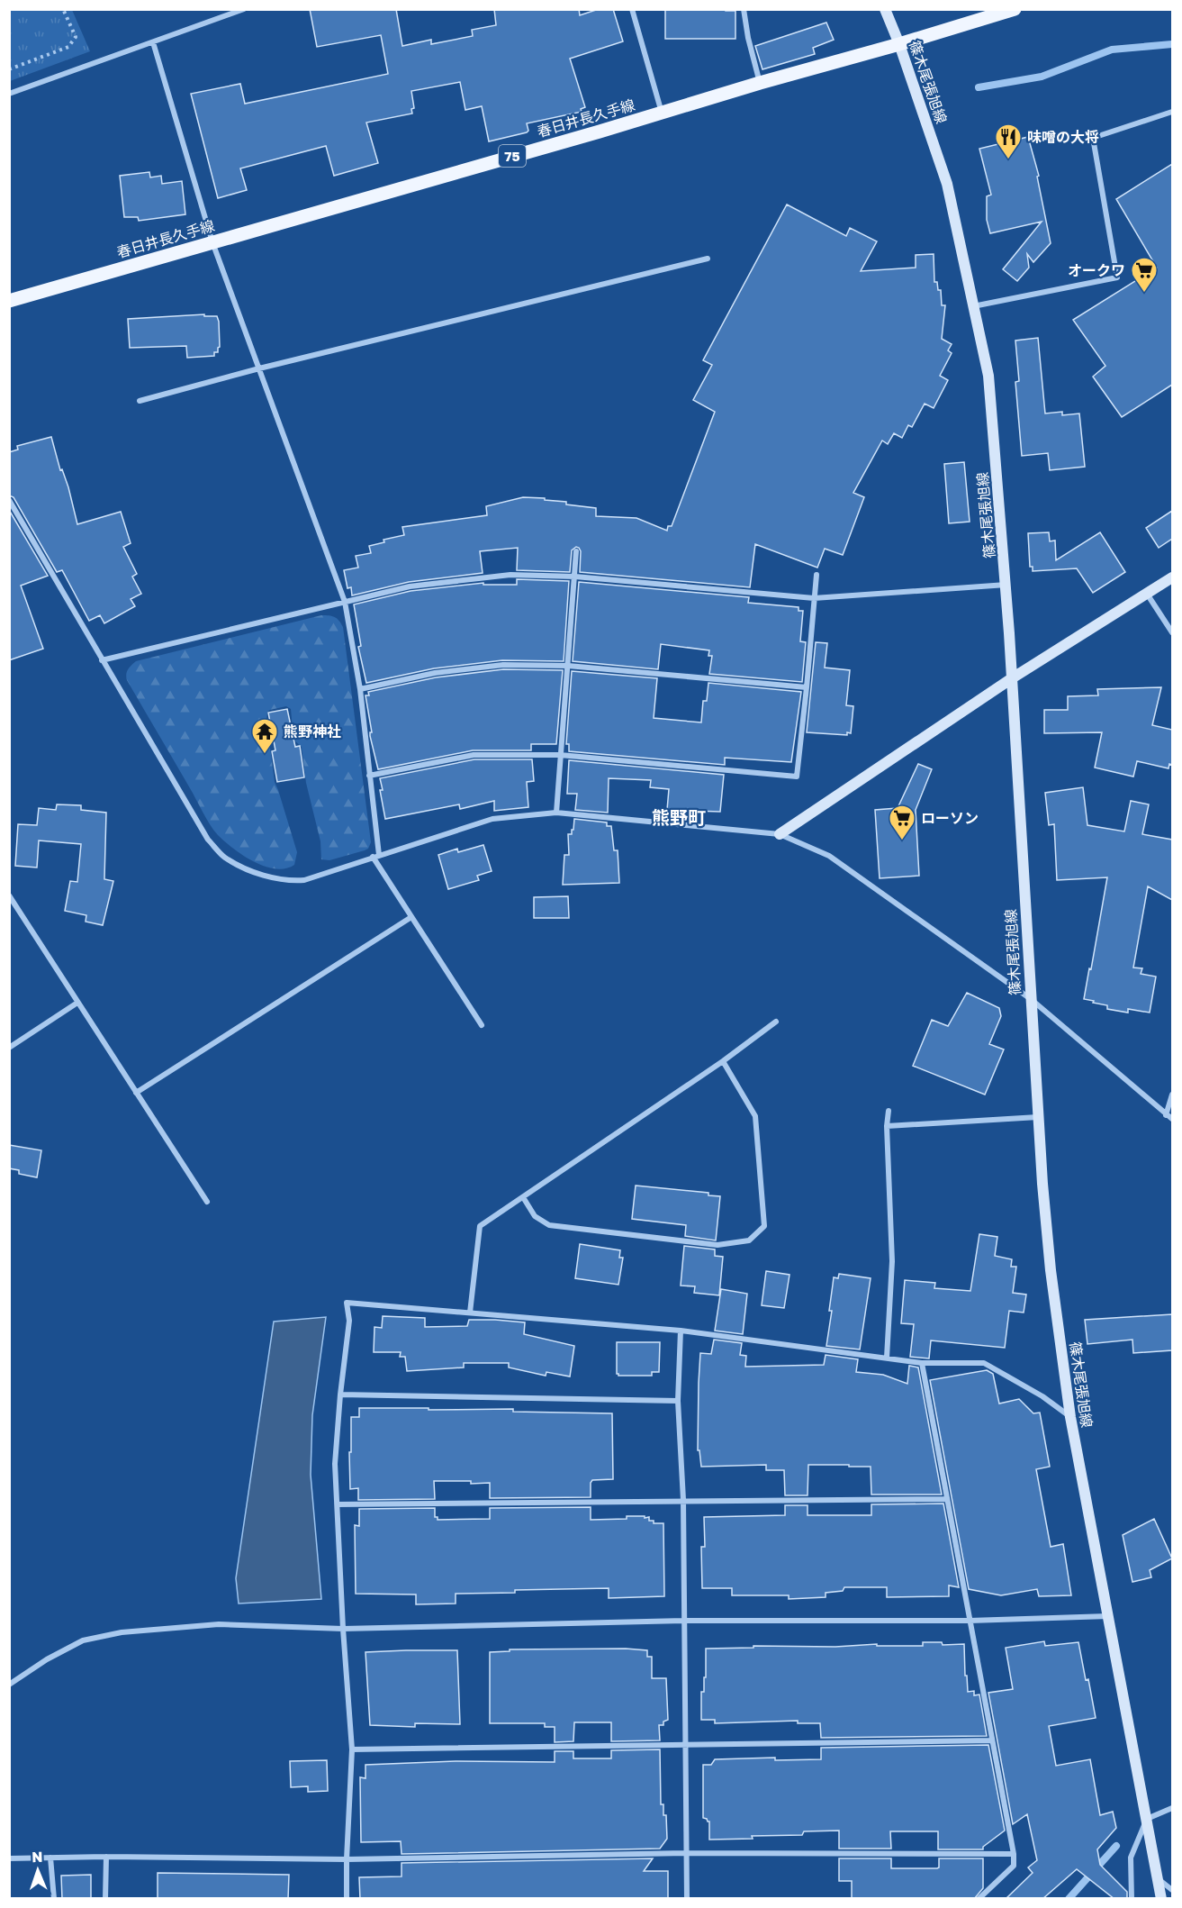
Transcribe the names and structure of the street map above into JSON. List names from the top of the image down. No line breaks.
{"streets":{"main road":["篠木尾張旭線","春日井長久手線","75"]},"crossings":[["篠木尾張旭線","春日井長久手線"]],"districts":["熊野町"],"places":{"restaurant":["味噌の大将"],"supermarket":["オークワ","ローソン"],"temple":["熊野神社"]},"north":"top"}
